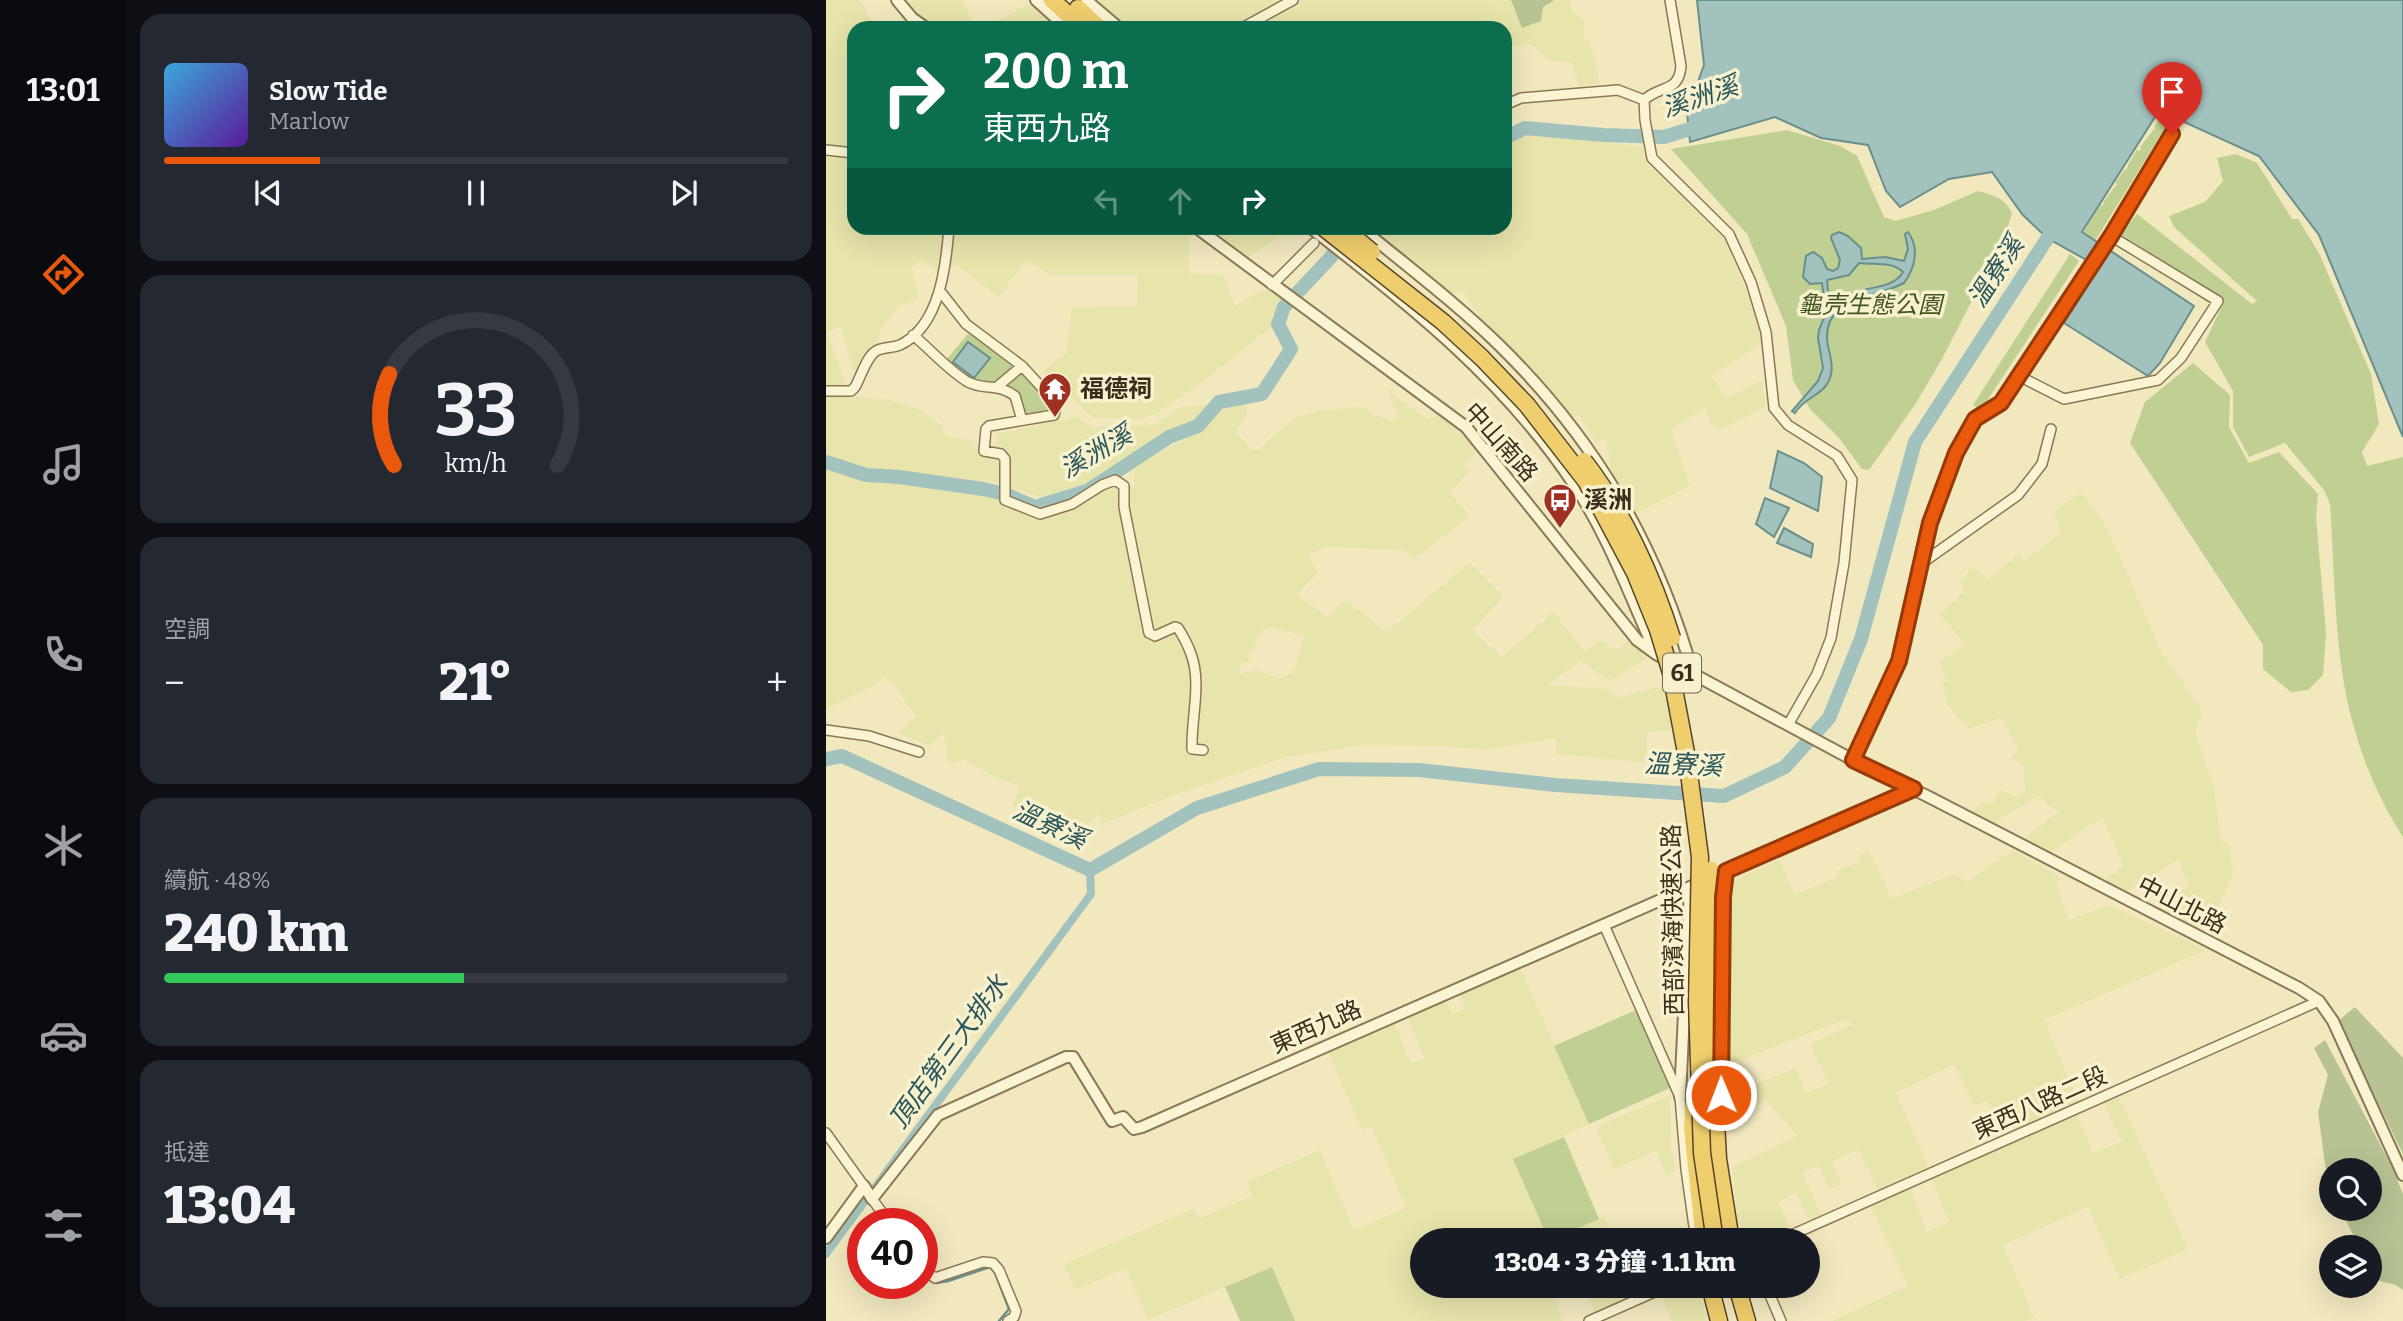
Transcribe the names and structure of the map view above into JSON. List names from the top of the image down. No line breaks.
{"streets":{"highway":["61","西部濱海快速公路"],"street":["中山南路","中山北路","東西九路","東西八路二段"]},"crossings":[["中山南路","中山北路"],["中山北路","東西九路"],["中山北路","東西八路二段"]],"water":["溪洲溪","溫寮溪","頂店第三大排水"],"parks":["龜壳生態公園"],"places":{"temple":["福德祠"],"bus stop":["溪洲"]},"page":{"tabs":"13:01","turn":["200 m","東西九路"],"song":["Slow Tide","Marlow"],"tile":["空調",["續航 · 48%","240 km"],["抵達","13:04"]],"heat":["−","21°","+"],"limit":"40","trip":"13:04 · 3 分鐘 · 1.1 km","gauge":["33","km/h"]}}
